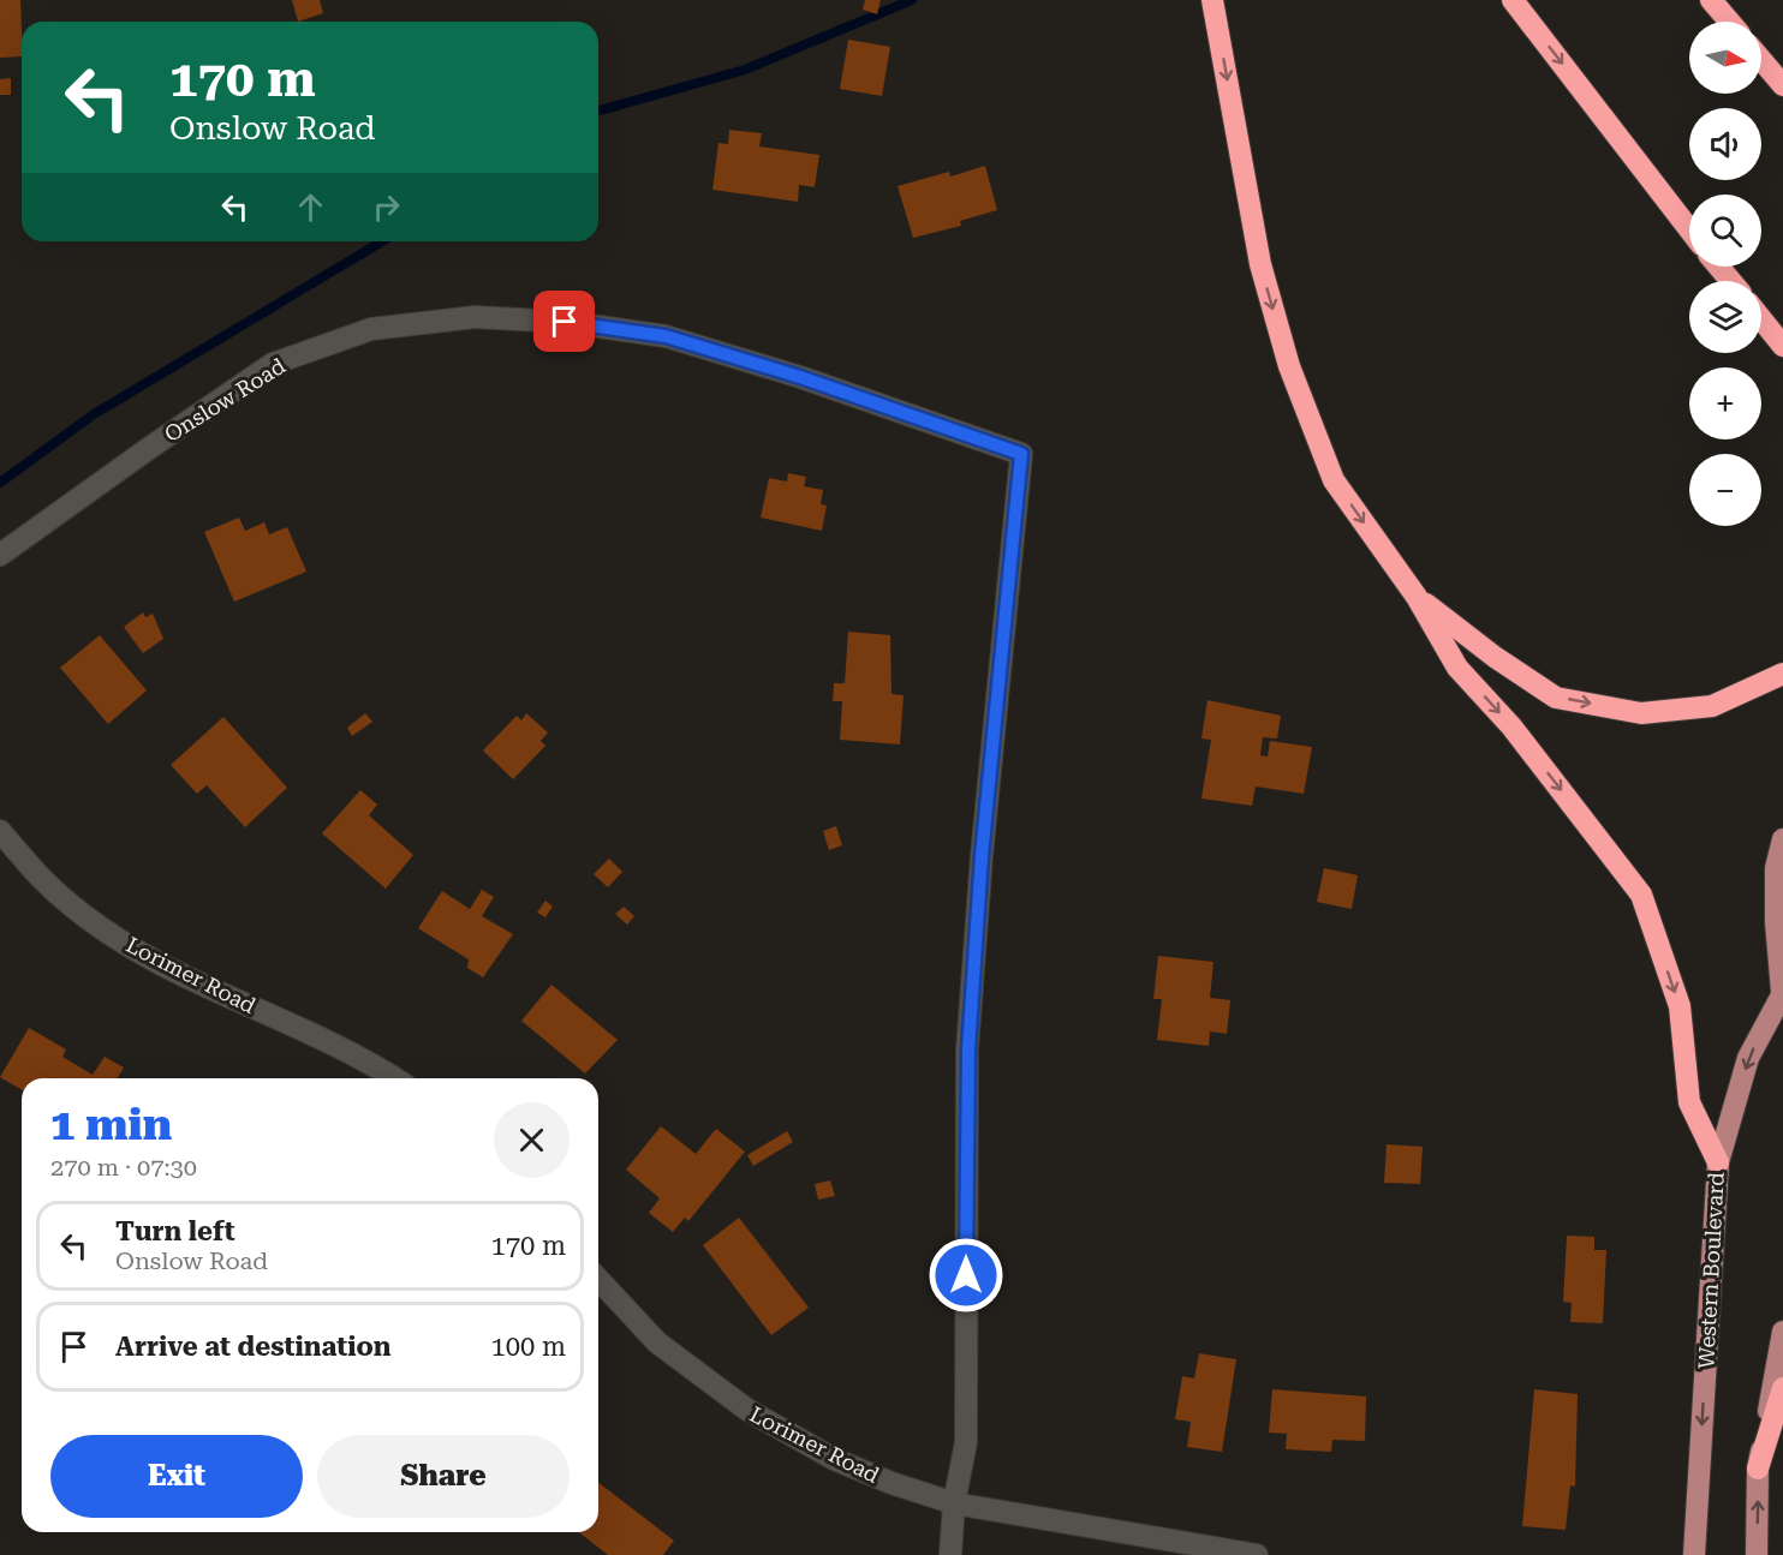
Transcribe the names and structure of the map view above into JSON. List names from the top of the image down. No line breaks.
{"streets":{"main road":["Western Boulevard"],"street":["Onslow Road","Lorimer Road"]},"crossings":[["Onslow Road","Lorimer Road"]],"north":"right","page":{"map_buttons":["+","−"],"turn":["170 m","Onslow Road"],"heading":["1 min","270 m · 07:30"],"list":[{"name":"Turn left","note":"Onslow Road","value":"170 m"},{"name":"Arrive at destination","value":"100 m"}],"buttons":["Exit","Share"]}}
